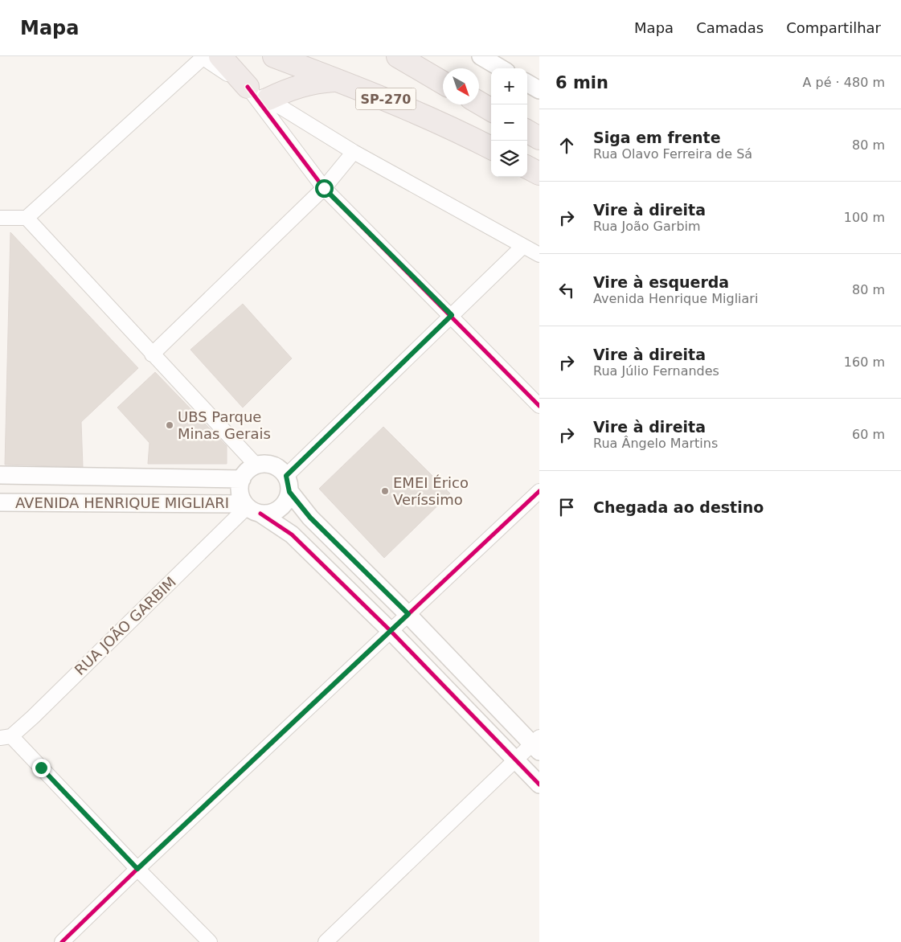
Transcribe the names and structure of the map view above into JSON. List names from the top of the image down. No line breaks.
{"streets":{"highway":["SP-270"],"street":["AVENIDA HENRIQUE MIGLIARI","RUA JOÃO GARBIM"]},"crossings":[["AVENIDA HENRIQUE MIGLIARI","RUA JOÃO GARBIM"]],"places":["UBS Parque Minas Gerais","EMEI Érico Veríssimo"],"north":"bottom right","page":{"header":"Mapa","nav":["Mapa","Camadas","Compartilhar"],"heading":["6 min","A pé · 480 m"],"map_buttons":["+","−"],"list":[["Siga em frente","Rua Olavo Ferreira de Sá","80 m"],["Vire à direita","Rua João Garbim","100 m"],["Vire à esquerda","Avenida Henrique Migliari","80 m"],["Vire à direita","Rua Júlio Fernandes","160 m"],["Vire à direita","Rua Ângelo Martins","60 m"],"Chegada ao destino"]}}
